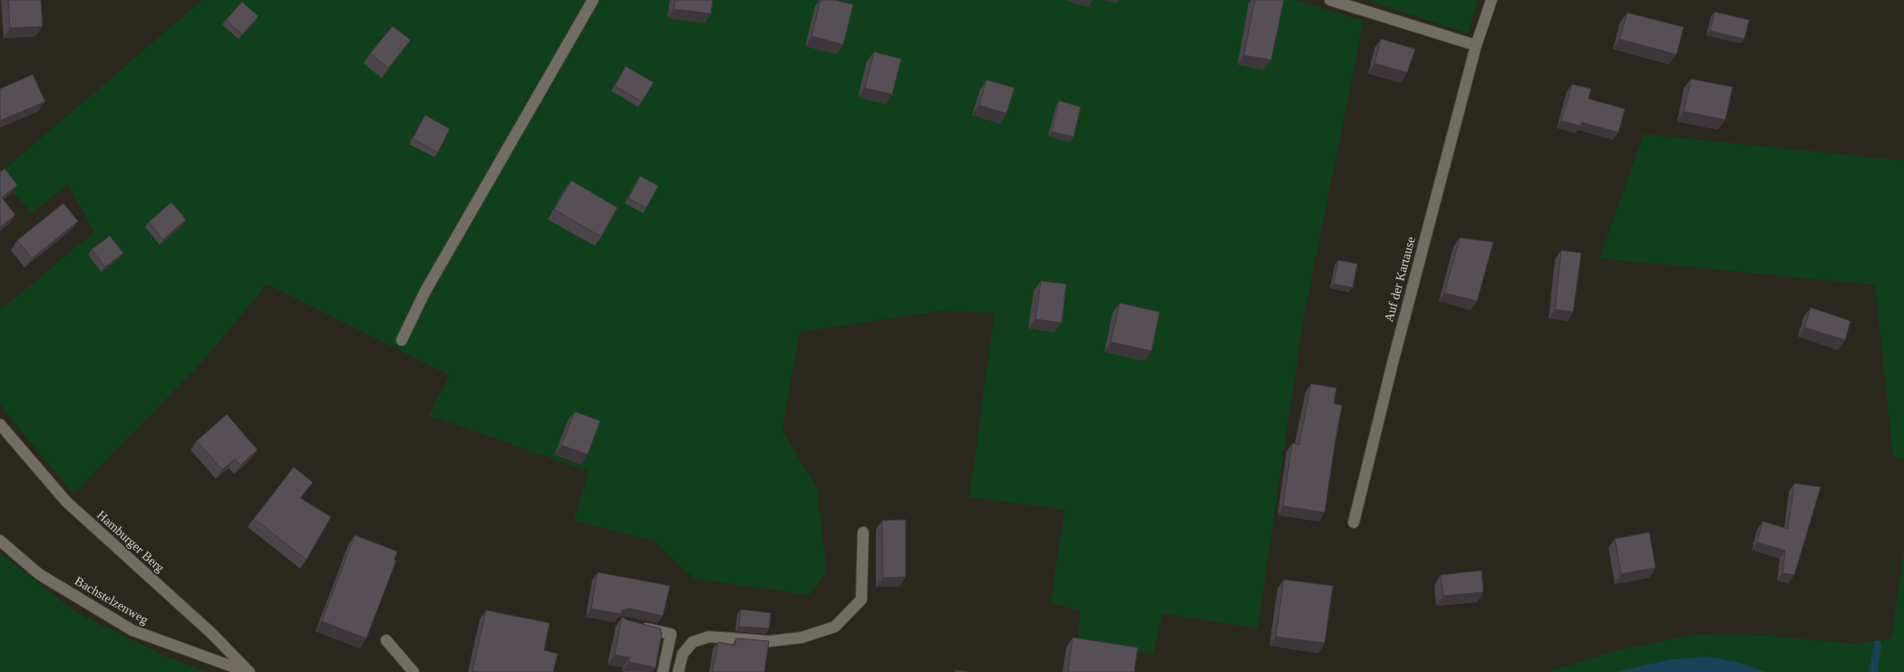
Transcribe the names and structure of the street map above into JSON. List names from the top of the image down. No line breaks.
{"streets":{"street":["Auf der Kartause","Hamburger Berg","Bachstelzenweg"]},"crossings":[["Hamburger Berg","Bachstelzenweg"]]}
